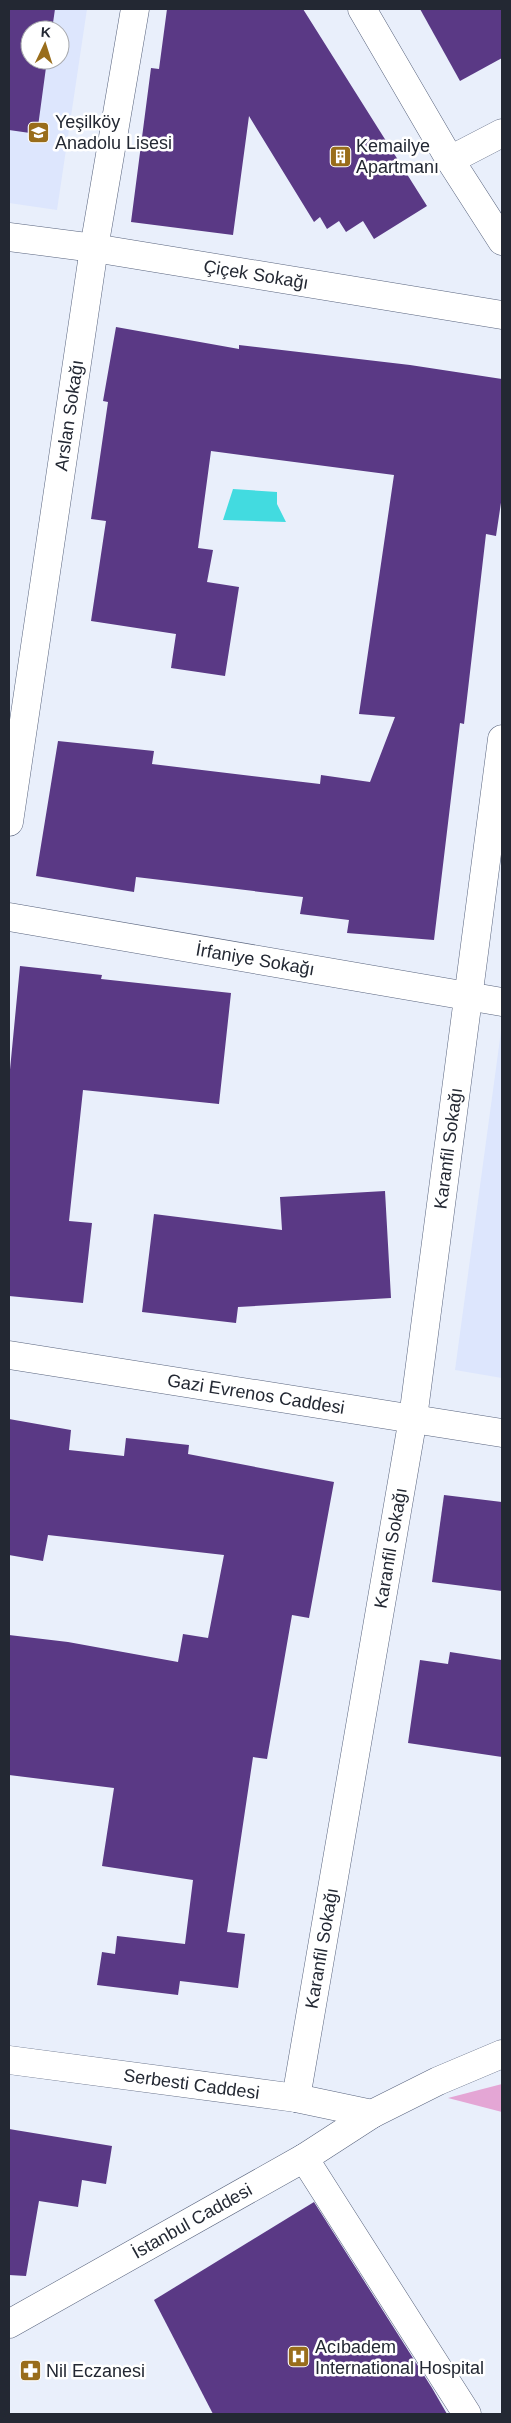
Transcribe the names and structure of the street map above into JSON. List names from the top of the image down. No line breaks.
{"streets":{"street":["Çiçek Sokağı","Arslan Sokağı","İrfaniye Sokağı","Karanfil Sokağı","Gazi Evrenos Caddesi","Serbesti Caddesi","İstanbul Caddesi"]},"crossings":[["Çiçek Sokağı","Arslan Sokağı"],["İrfaniye Sokağı","Karanfil Sokağı"],["Karanfil Sokağı","Gazi Evrenos Caddesi"],["Karanfil Sokağı","Serbesti Caddesi"],["Serbesti Caddesi","İstanbul Caddesi"]],"places":{"school or university":["Yeşilköy Anadolu Lisesi"],"building":["Kemailye Apartmanı"],"hospital":["Acıbadem International Hospital"],"pharmacy":["Nil Eczanesi"]},"north":"top"}
